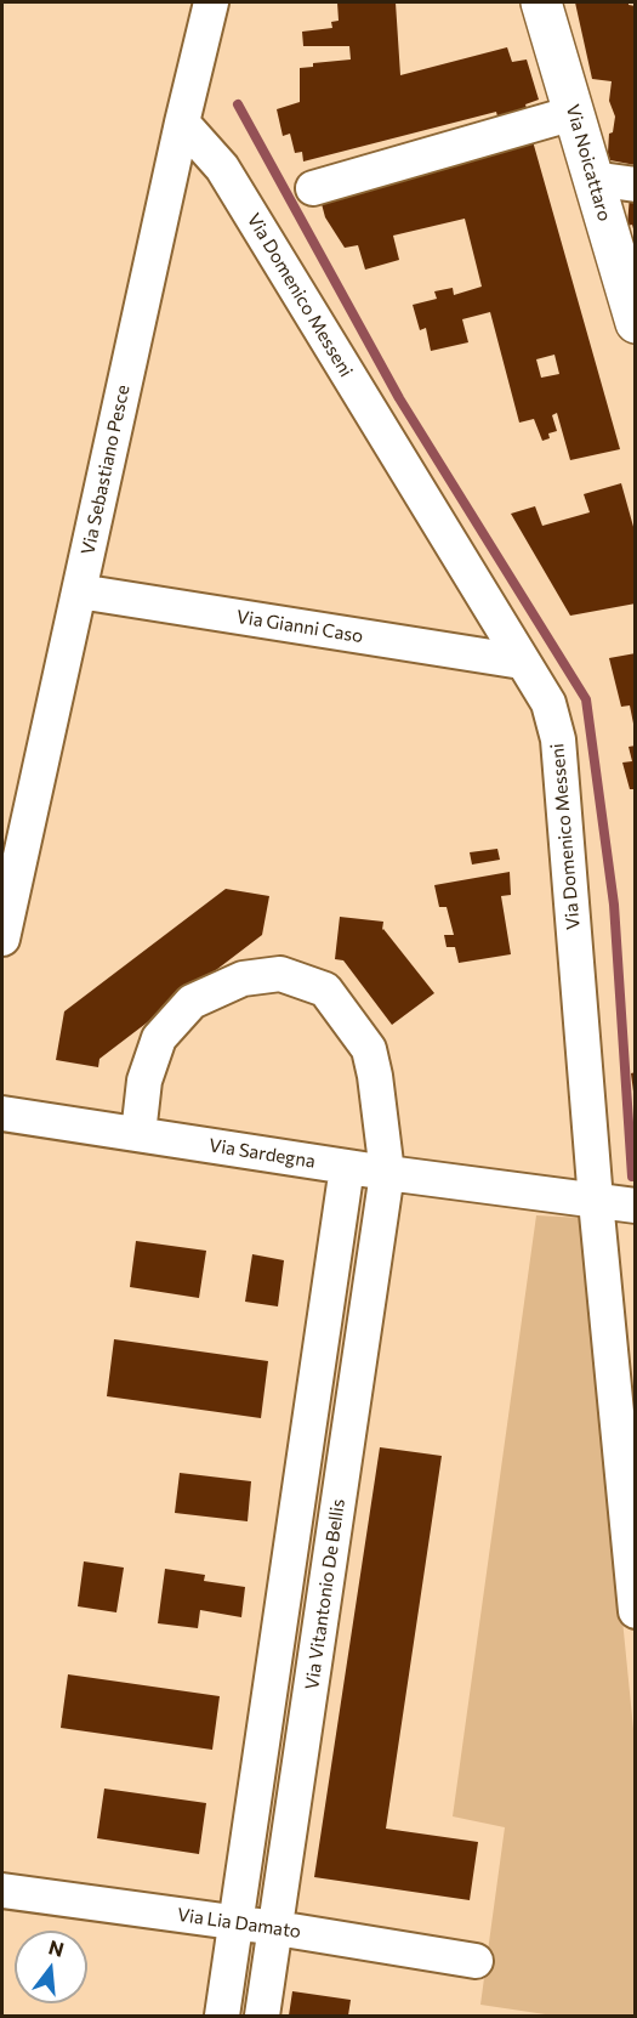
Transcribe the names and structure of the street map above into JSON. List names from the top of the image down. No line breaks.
{"streets":{"street":["Via Noicattaro","Via Domenico Messeni","Via Sebastiano Pesce","Via Gianni Caso","Via Sardegna","Via Vitantonio De Bellis","Via Lia Damato"]},"crossings":[["Via Domenico Messeni","Via Sebastiano Pesce"],["Via Domenico Messeni","Via Gianni Caso"],["Via Domenico Messeni","Via Sardegna"],["Via Sebastiano Pesce","Via Gianni Caso"],["Via Sardegna","Via Vitantonio De Bellis"],["Via Vitantonio De Bellis","Via Lia Damato"]],"north":"top"}
